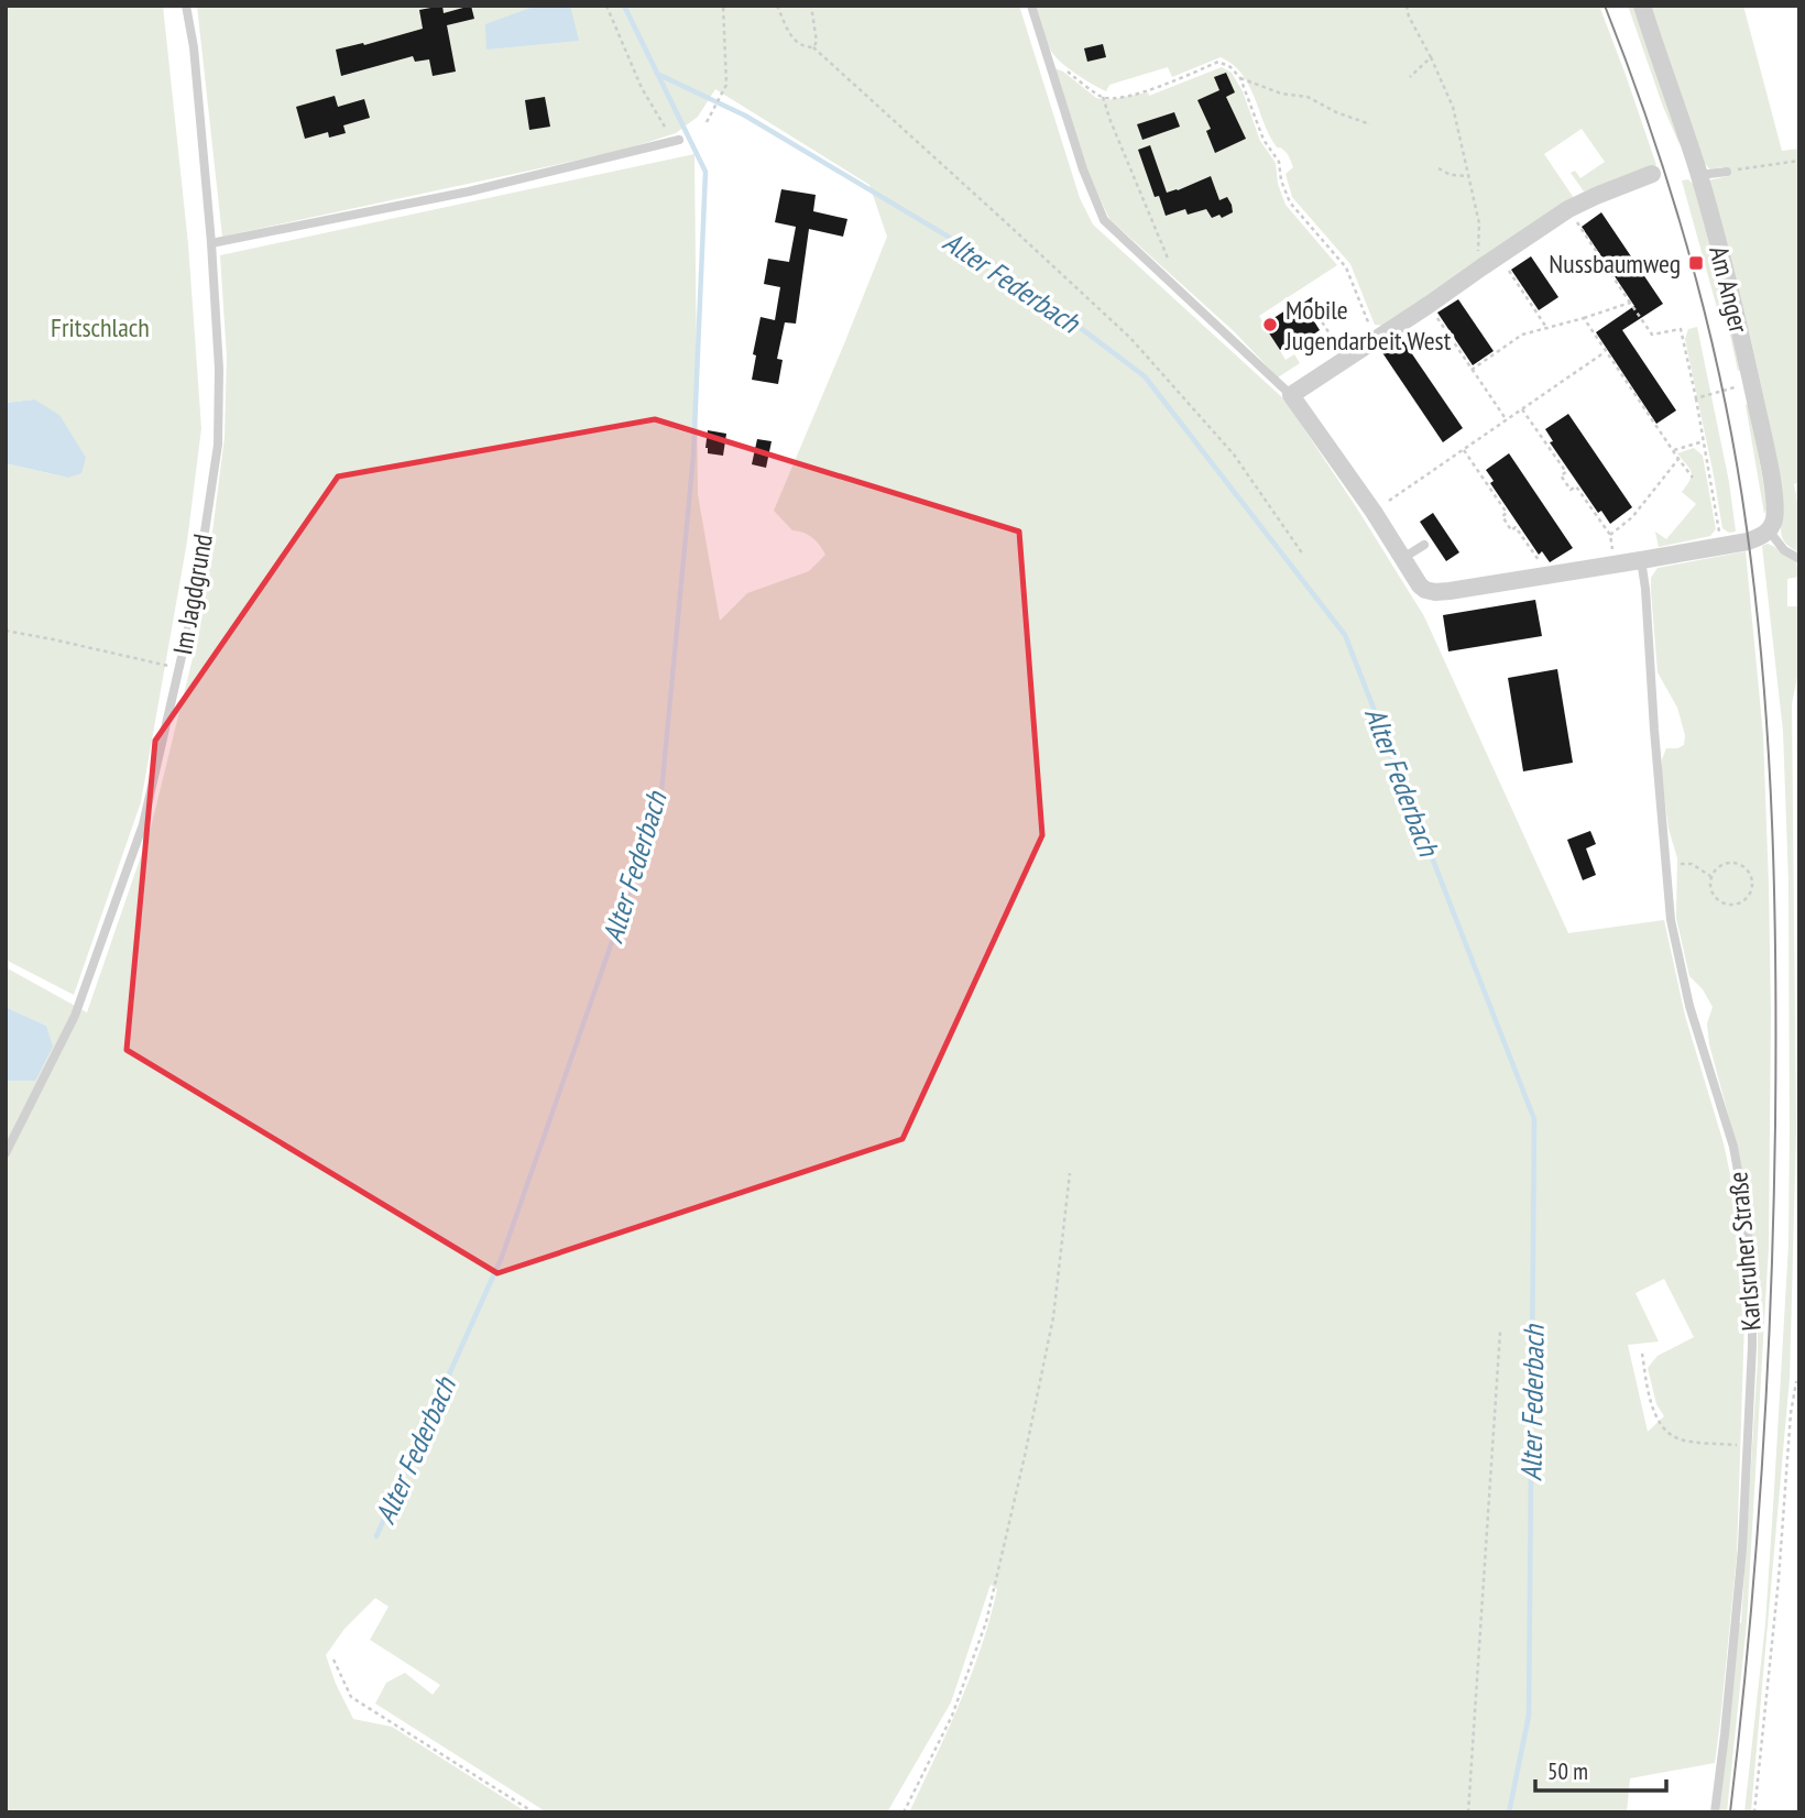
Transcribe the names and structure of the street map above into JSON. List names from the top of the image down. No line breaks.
{"streets":{"street":["Am Anger"],"lane":["Im Jagdgrund","Karlsruher Straße"]},"water":["Alter Federbach"],"parks":["Fritschlach"],"places":{"transit":["Nussbaumweg"],"other":["Mobile Jugendarbeit West"]},"scale_bar":"50 m"}
